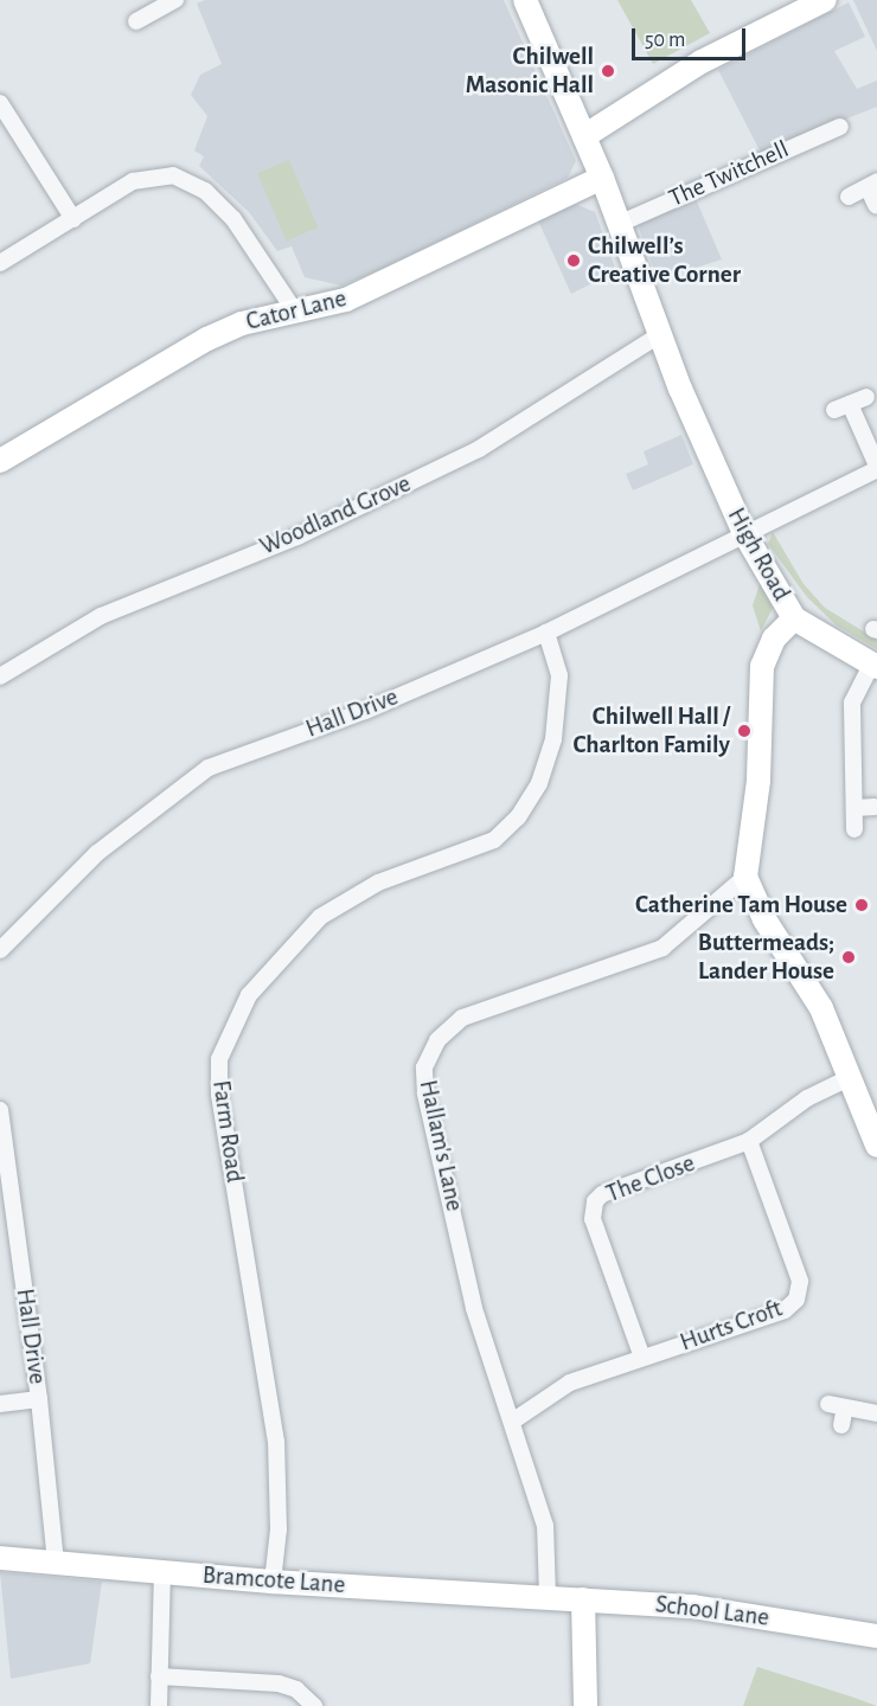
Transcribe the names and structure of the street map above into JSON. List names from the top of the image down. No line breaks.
{"streets":{"street":["The Twitchell","Cator Lane","Woodland Grove","High Road","Hall Drive","Farm Road","Hallam's Lane","The Close","Hurts Croft","Bramcote Lane","School Lane"]},"crossings":[["The Twitchell","High Road"],["Cator Lane","High Road"],["Woodland Grove","High Road"],["High Road","Hall Drive"],["High Road","Hallam's Lane"],["Hall Drive","Farm Road"],["Hall Drive","Bramcote Lane"],["Farm Road","Bramcote Lane"],["Hallam's Lane","Hurts Croft"],["Hallam's Lane","Bramcote Lane"],["Hallam's Lane","School Lane"],["The Close","Hurts Croft"],["Bramcote Lane","School Lane"]],"places":["Chilwell Masonic Hall","Chilwell’s Creative Corner","Chilwell Hall / Charlton Family","Catherine Tam House","Buttermeads; Lander House"],"scale_bar":"50 m"}
